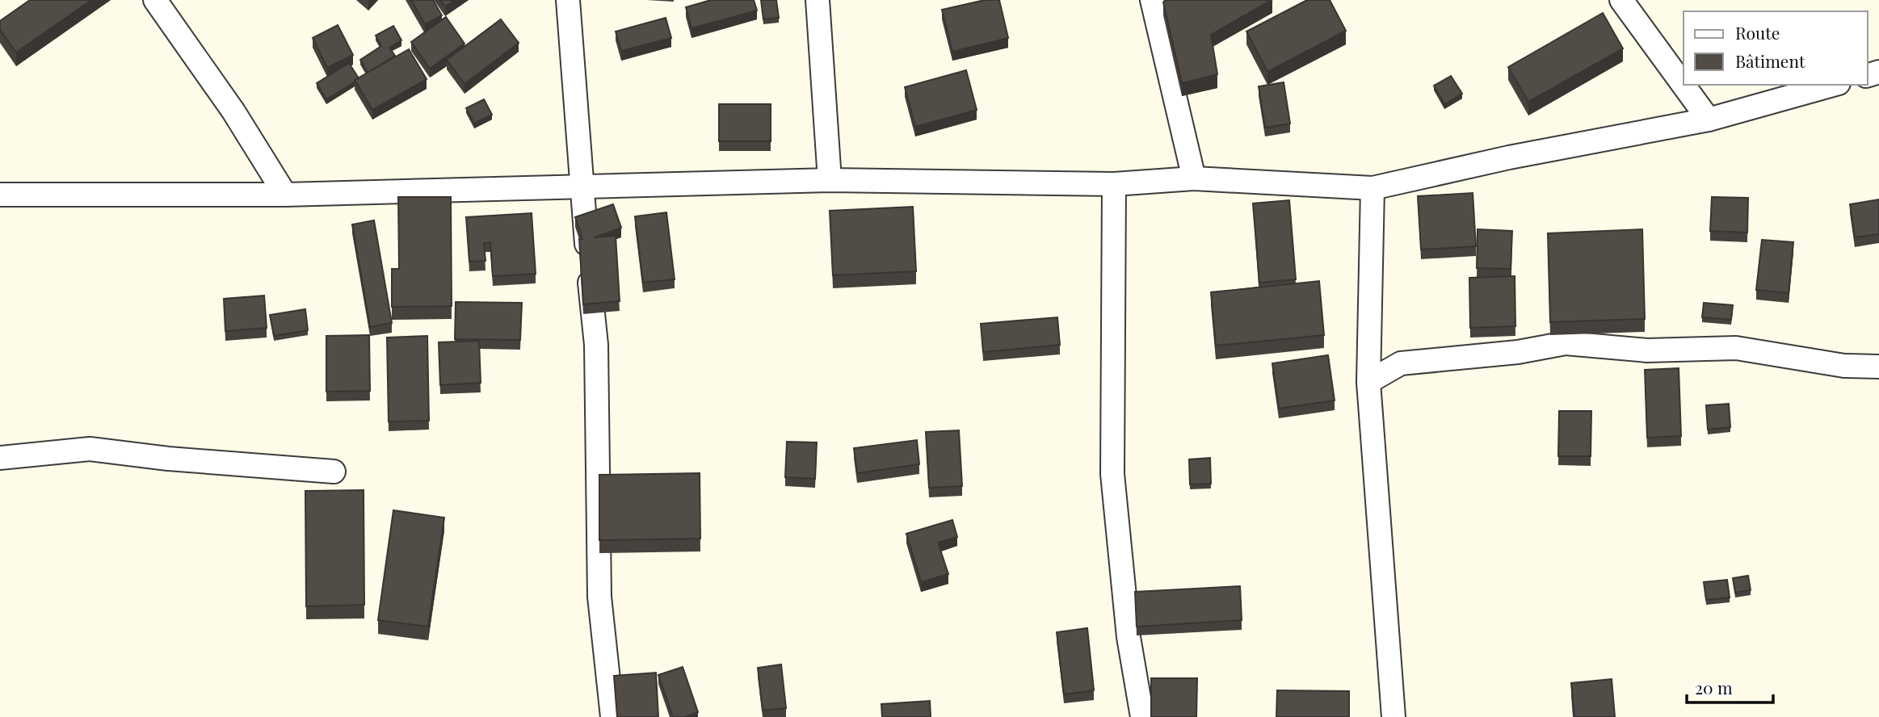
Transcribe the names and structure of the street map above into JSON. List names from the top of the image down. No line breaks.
{"legend":["Route","Bâtiment"],"scale_bar":"20 m"}
